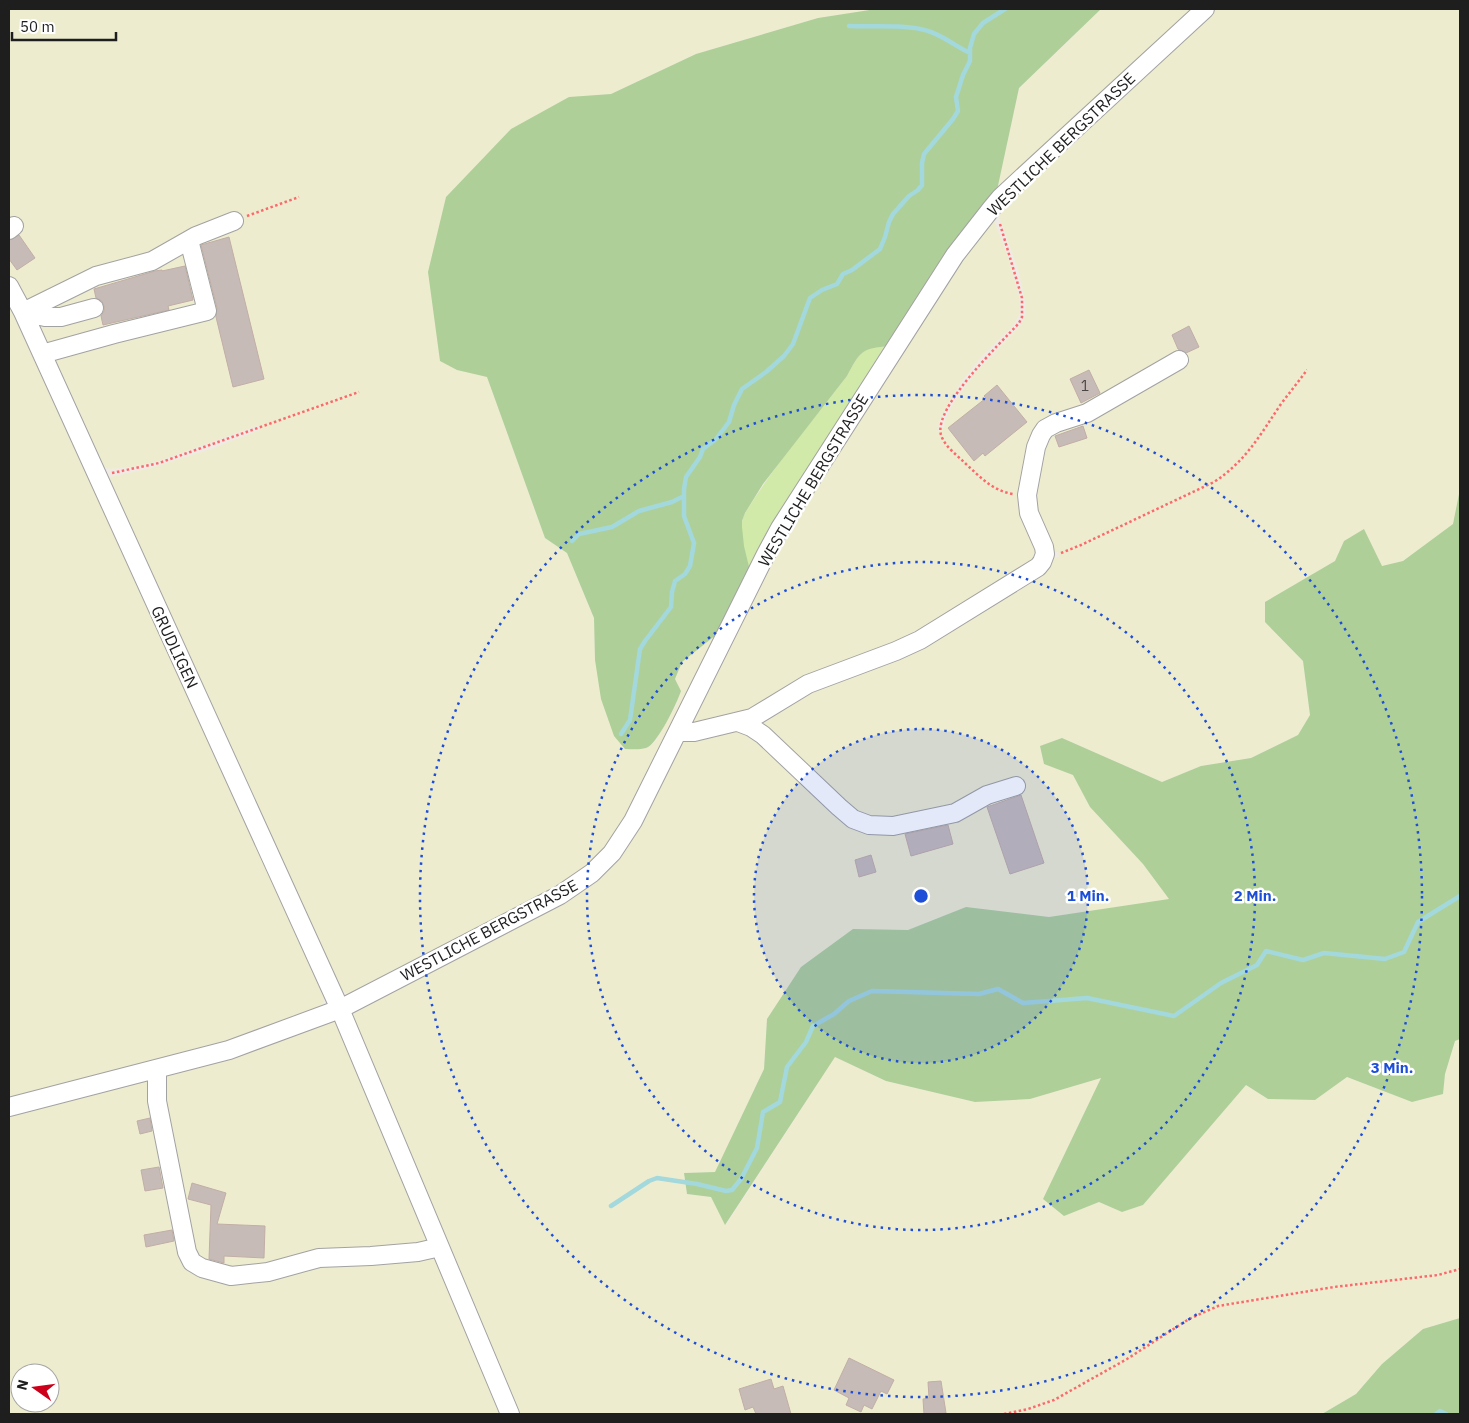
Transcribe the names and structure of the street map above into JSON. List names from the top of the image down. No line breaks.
{"streets":{"street":["WESTLICHE BERGSTRASSE","GRUDLIGEN"]},"crossings":[["WESTLICHE BERGSTRASSE","GRUDLIGEN"]],"house_numbers":["1"],"scale_bar":"50 m","north":"left","rings":["1 Min.","2 Min.","3 Min."]}
